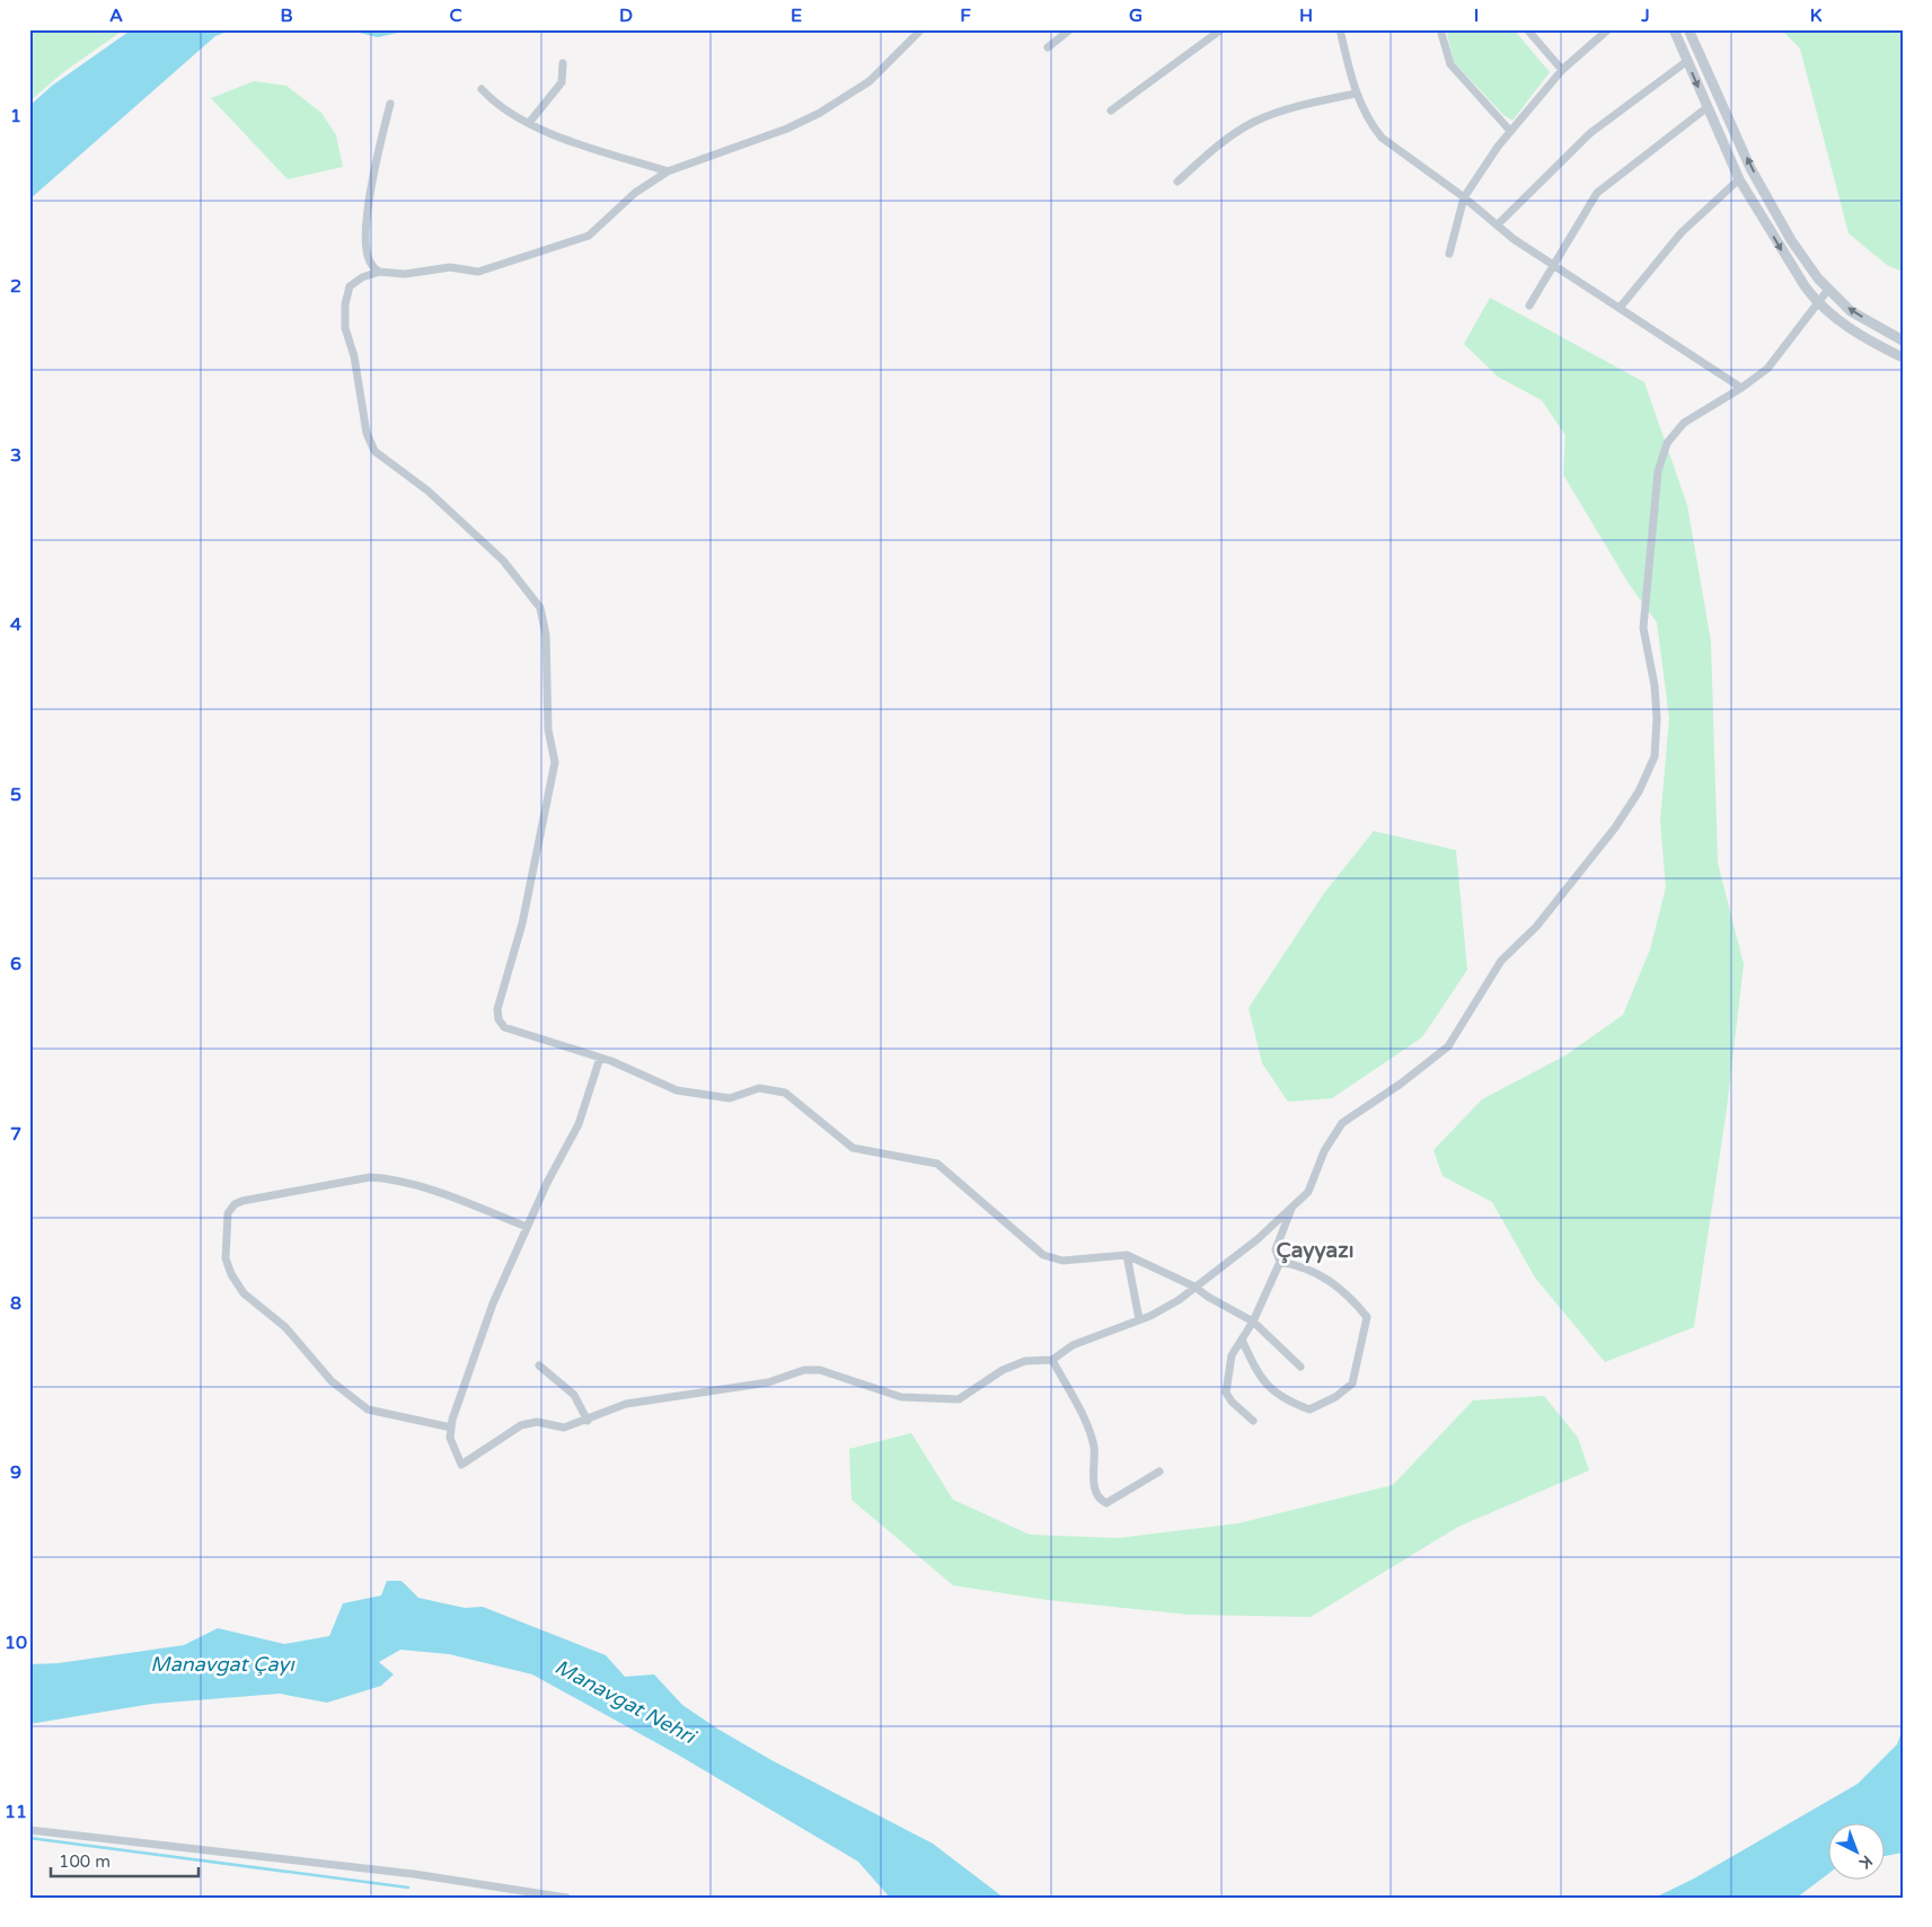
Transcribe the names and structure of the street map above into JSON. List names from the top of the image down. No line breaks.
{"districts":["Çayyazı"],"water":["Manavgat Çayı","Manavgat Nehri"],"scale_bar":"100 m","north":"bottom right","grid":{"columns":["A","B","C","D","E","F","G","H","I","J","K"],"rows":["1","2","3","4","5","6","7","8","9","10","11"]}}
